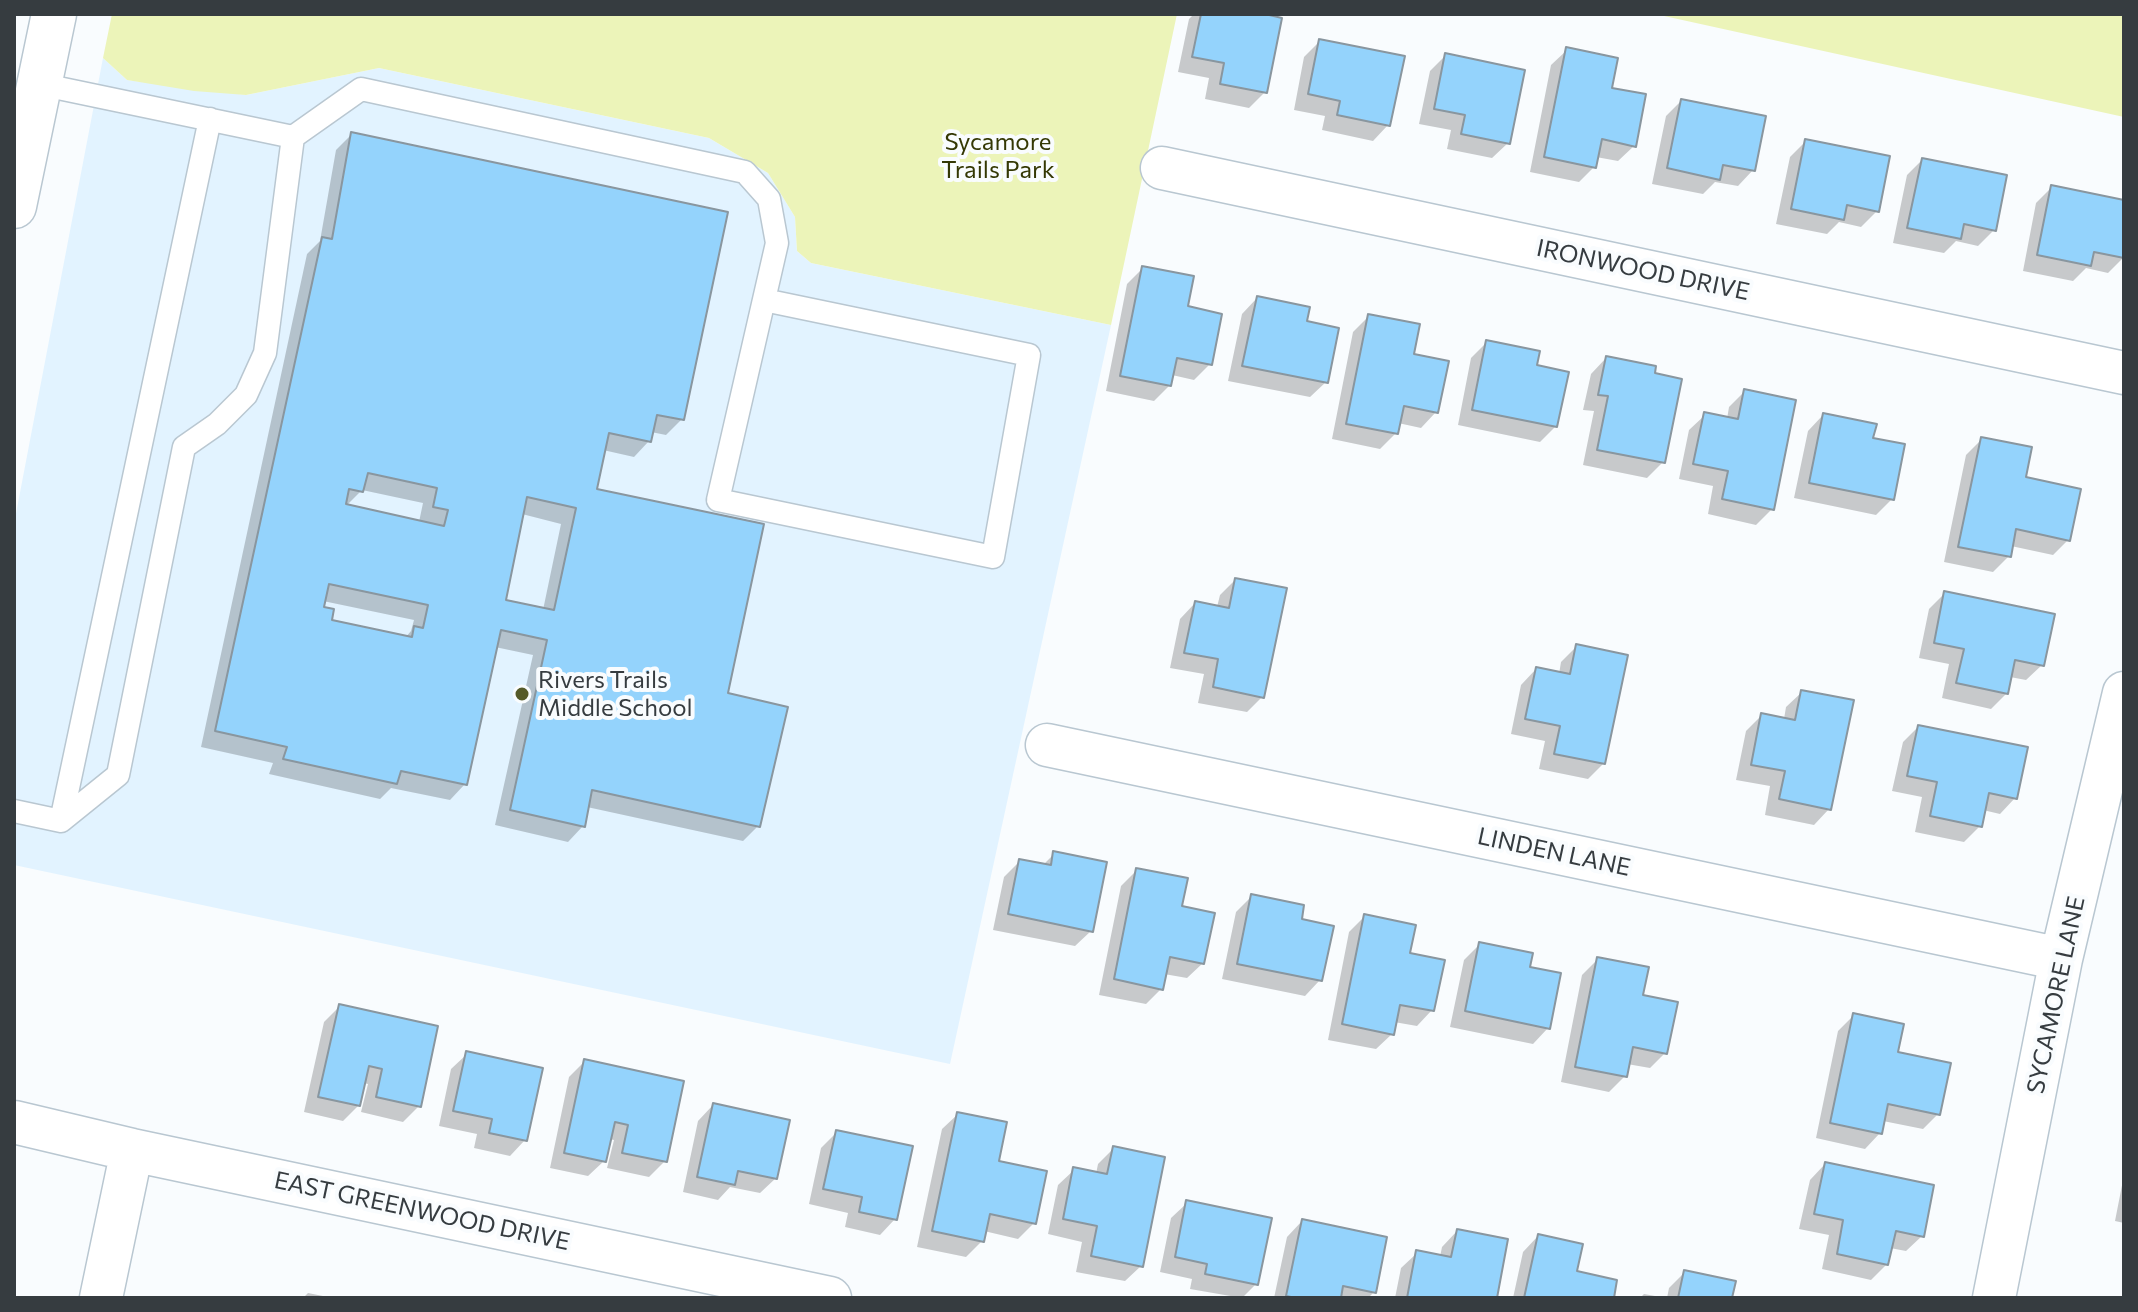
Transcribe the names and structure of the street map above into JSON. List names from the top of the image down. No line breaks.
{"streets":{"street":["IRONWOOD DRIVE","LINDEN LANE","SYCAMORE LANE","EAST GREENWOOD DRIVE"]},"crossings":[["LINDEN LANE","SYCAMORE LANE"]],"parks":["Sycamore Trails Park"],"places":["Rivers Trails Middle School"]}
